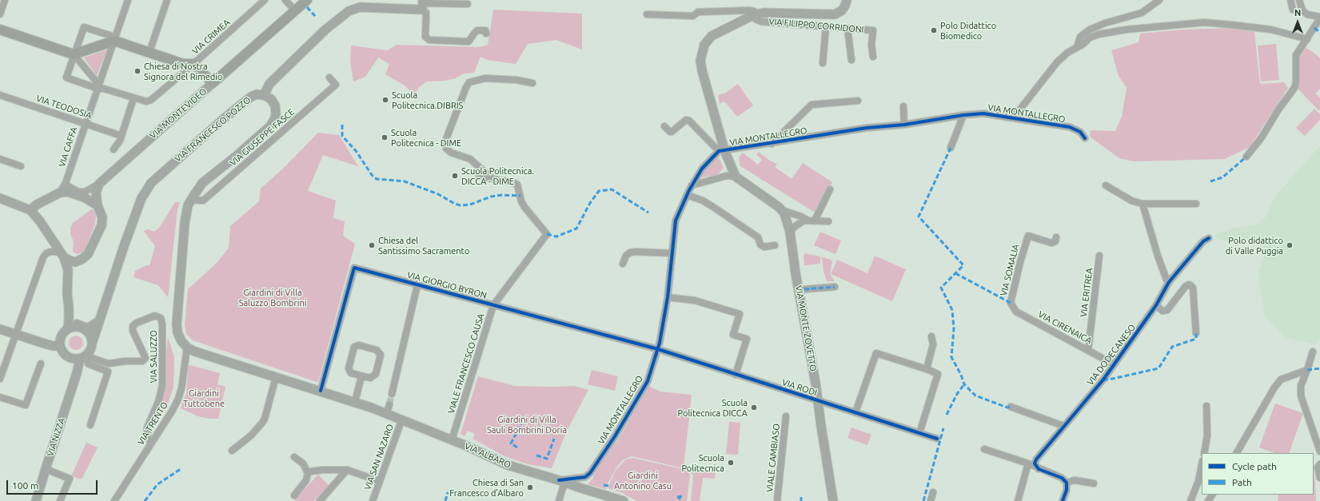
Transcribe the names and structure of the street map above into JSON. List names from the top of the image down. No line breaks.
{"streets":{"main road":["VIA MONTEVIDEO"],"street":["VIA FILIPPO CORRIDONI","VIA CRIMEA","VIA TEODOSIA","VIA MONTALLEGRO","VIA FRANCESCO POZZO","VIA GIUSEPPE FASCE","VIA CAFFA","VIA SOMALIA","VIA GIORGIO BYRON","VIA ERITREA","VIA CIRENAICA","VIA MONTE ZOVETTO","VIA DODECANESO","VIA SALUZZO","VIALE FRANCESCO CAUSA","VIA RODI","VIA TRENTO","VIA NIZZA","VIA ALBARO","VIA SAN NAZARO","VIALE CAMBIASO"]},"crossings":[["VIA FILIPPO CORRIDONI","VIA MONTALLEGRO"],["VIA CRIMEA","VIA CAFFA"],["VIA TEODOSIA","VIA CAFFA"],["VIA MONTALLEGRO","VIA GIORGIO BYRON"],["VIA MONTALLEGRO","VIA RODI"],["VIA MONTALLEGRO","VIA ALBARO"],["VIA FRANCESCO POZZO","VIA SALUZZO"],["VIA FRANCESCO POZZO","VIA NIZZA"],["VIA SOMALIA","VIA CIRENAICA"],["VIA GIORGIO BYRON","VIALE FRANCESCO CAUSA"],["VIA GIORGIO BYRON","VIA RODI"],["VIA GIORGIO BYRON","VIA ALBARO"],["VIA ERITREA","VIA CIRENAICA"],["VIA CIRENAICA","VIA DODECANESO"],["VIA MONTE ZOVETTO","VIA RODI"],["VIA SALUZZO","VIA TRENTO"],["VIA SALUZZO","VIA NIZZA"],["VIALE FRANCESCO CAUSA","VIA ALBARO"],["VIA ALBARO","VIA SAN NAZARO"]],"parks":["Giardini di Villa Saluzzo Bombrini","Giardini Tuttobene","Giardini di Villa Sauli Bombrini Doria","Giardini Antonino Casu"],"places":["Polo Didattico Biomedico","Chiesa di Nostra Signora del Rimedio","Scuola Politecnica.DIBRIS","Scuola Politecnica - DIME","Scuola Politecnica. DICCA - DIME","Chiesa del Santissimo Sacramento","Polo didattico di Valle Puggia","Scuola Politecnica DICCA","Scuola Politecnica","Chiesa di San Francesco d'Albaro"],"legend":["Cycle path","Path"],"scale_bar":"100 m","north":"top"}
